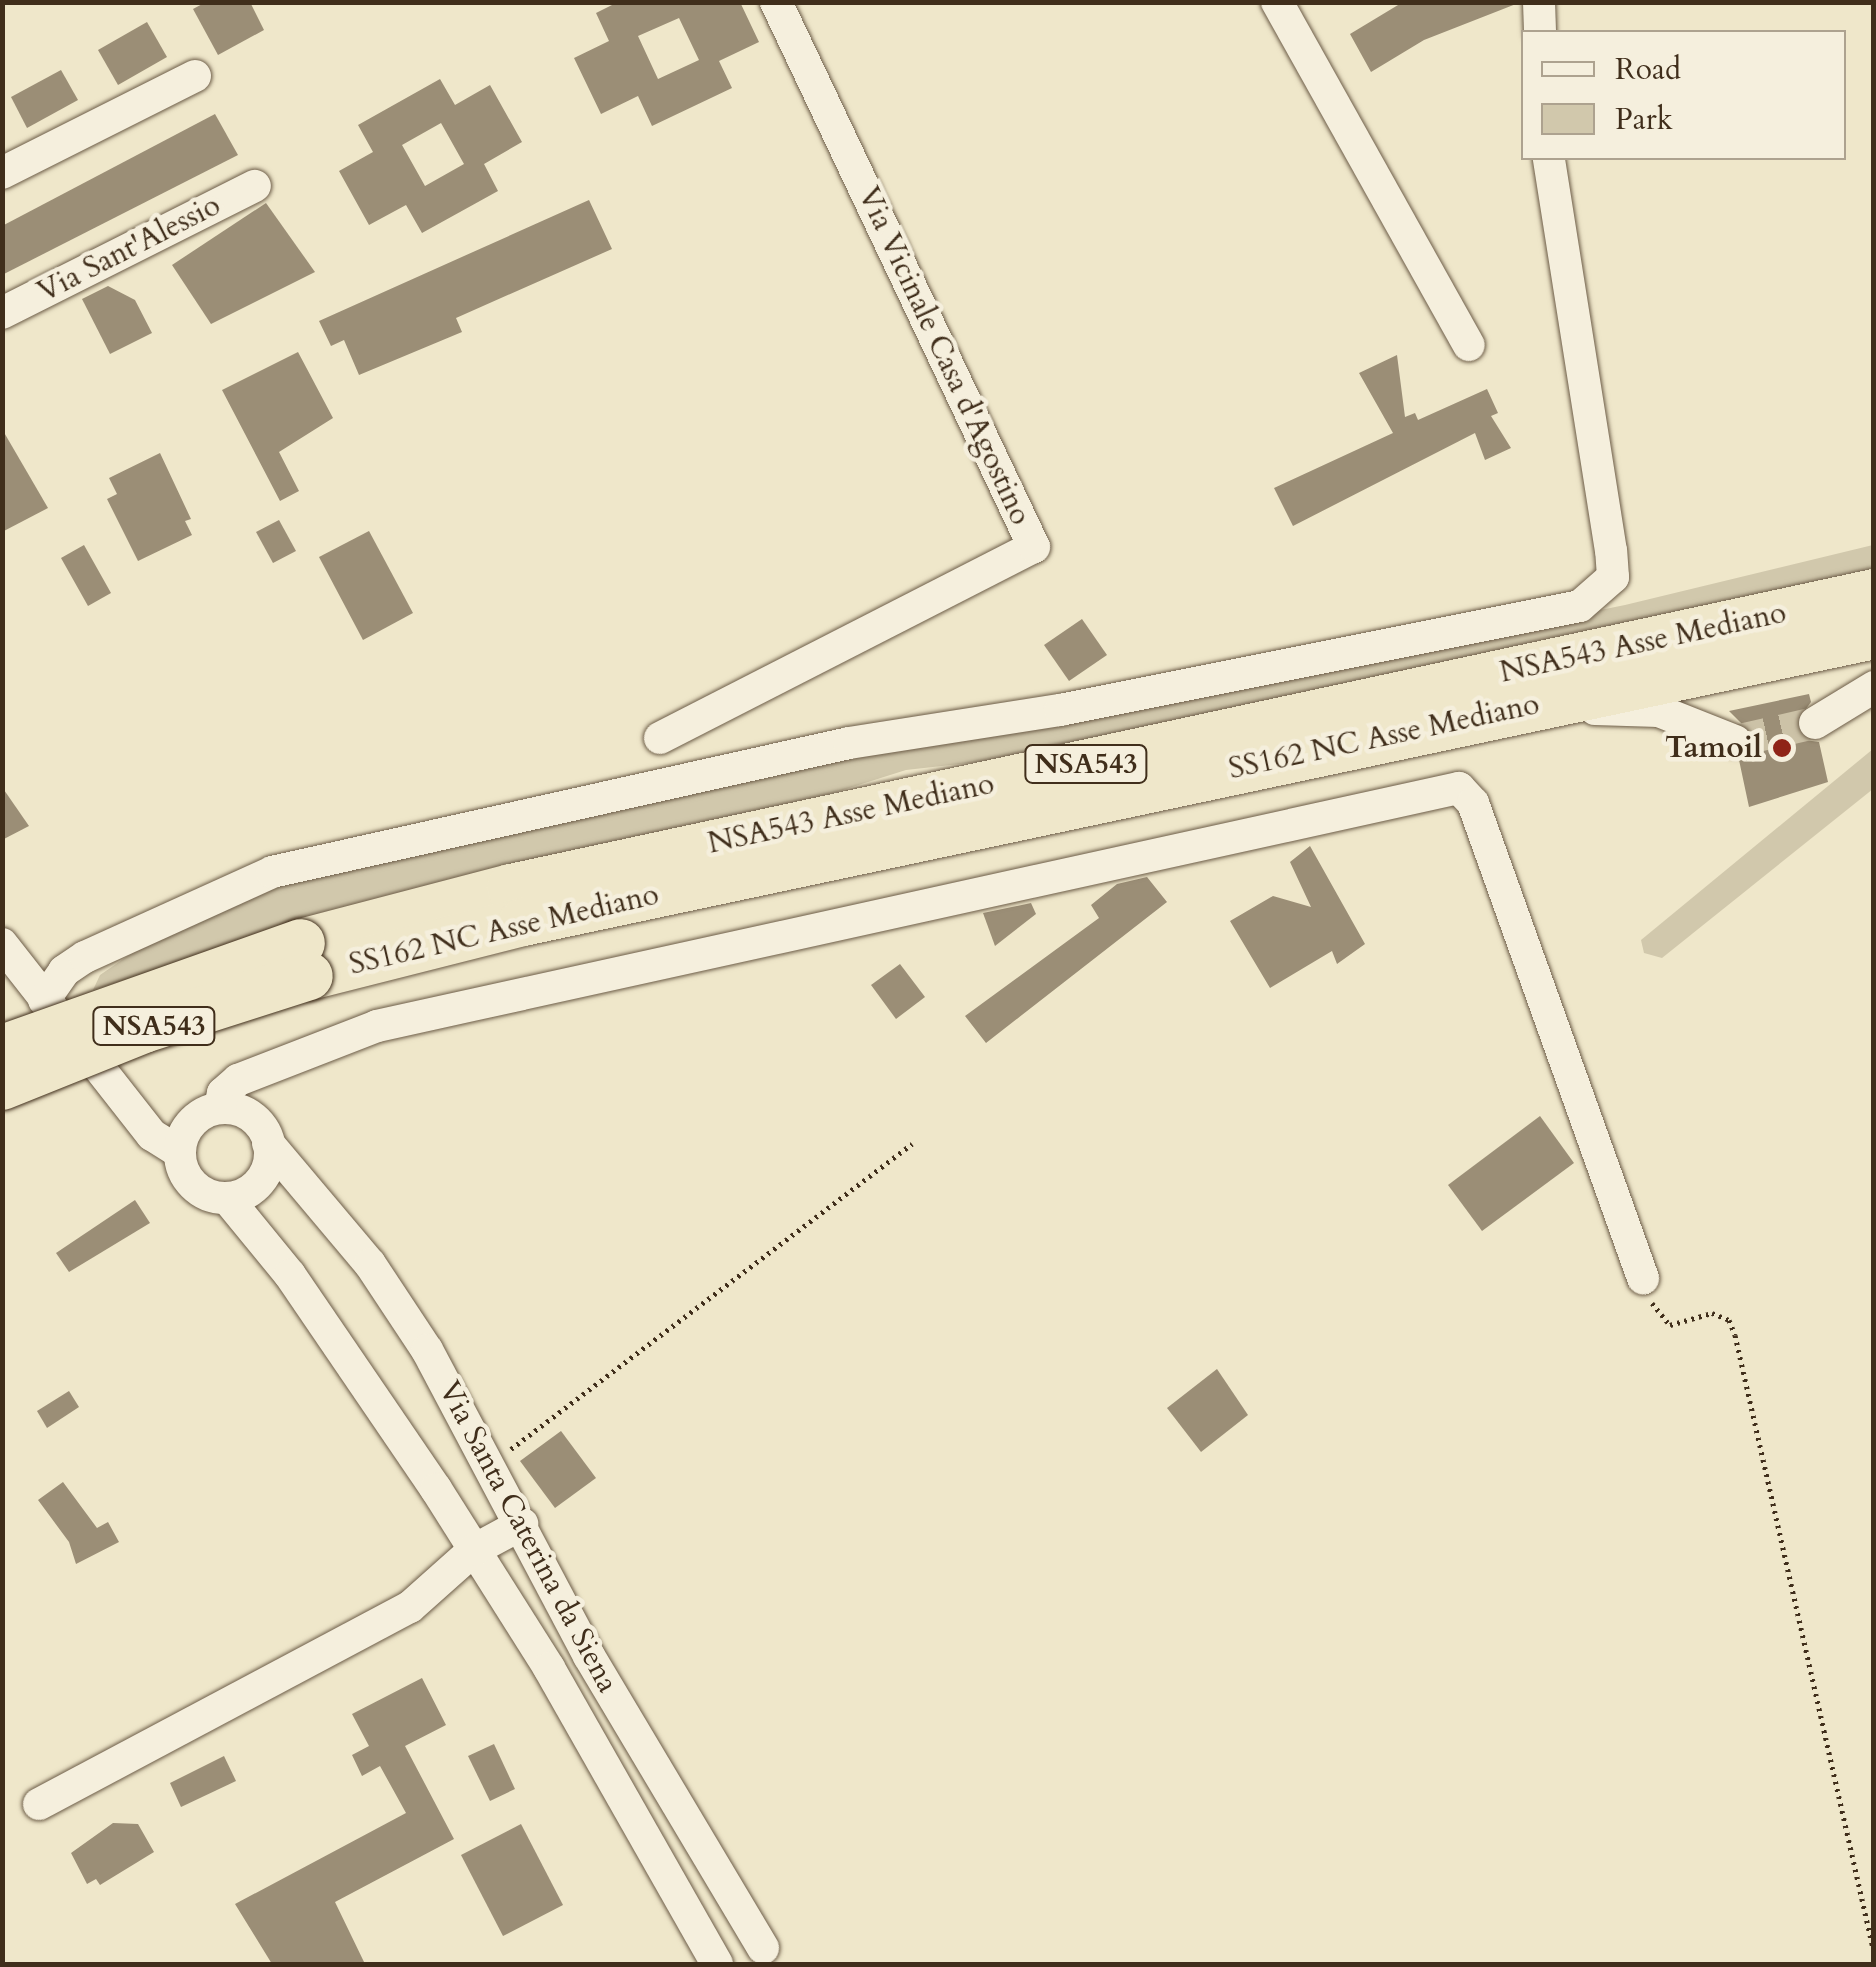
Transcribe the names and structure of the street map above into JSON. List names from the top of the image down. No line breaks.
{"streets":{"highway":["NSA543 Asse Mediano","SS162 NC Asse Mediano","NSA543"],"street":["Via Sant'Alessio","Via Vicinale Casa d'Agostino","Via Santa Caterina da Siena"]},"crossings":[["NSA543 Asse Mediano","SS162 NC Asse Mediano"]],"places":["Tamoil"],"legend":["Road","Park"]}
